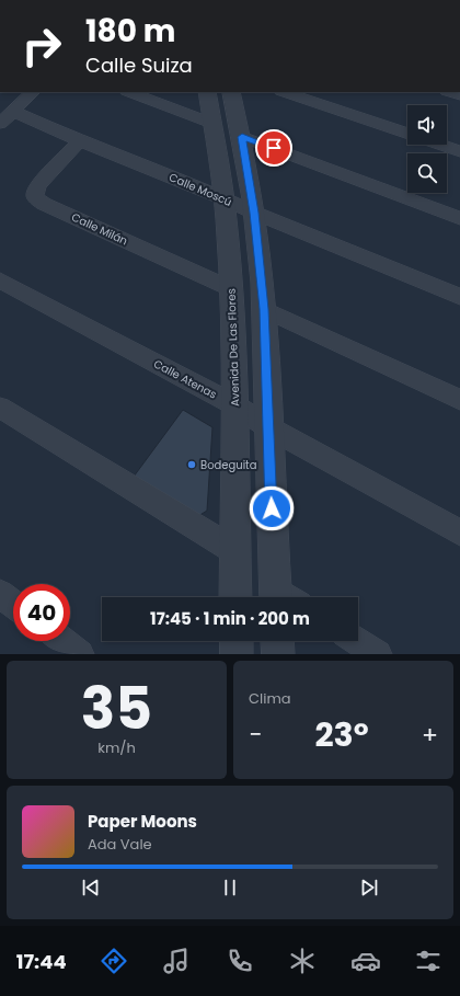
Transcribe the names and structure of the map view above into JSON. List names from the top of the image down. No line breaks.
{"streets":{"street":["Calle Moscú","Calle Milán","Avenida De Las Flores","Calle Atenas"]},"crossings":[["Calle Moscú","Calle Milán"],["Calle Moscú","Avenida De Las Flores"],["Calle Milán","Avenida De Las Flores"],["Avenida De Las Flores","Calle Atenas"]],"places":["Bodeguita"],"page":{"turn":["180 m","Calle Suiza"],"limit":"40","trip":"17:45 · 1 min · 200 m","tile":[["35","km/h"],"Clima"],"heat":["−","23°","+"],"song":["Paper Moons","Ada Vale"],"tabs":"17:44"}}
